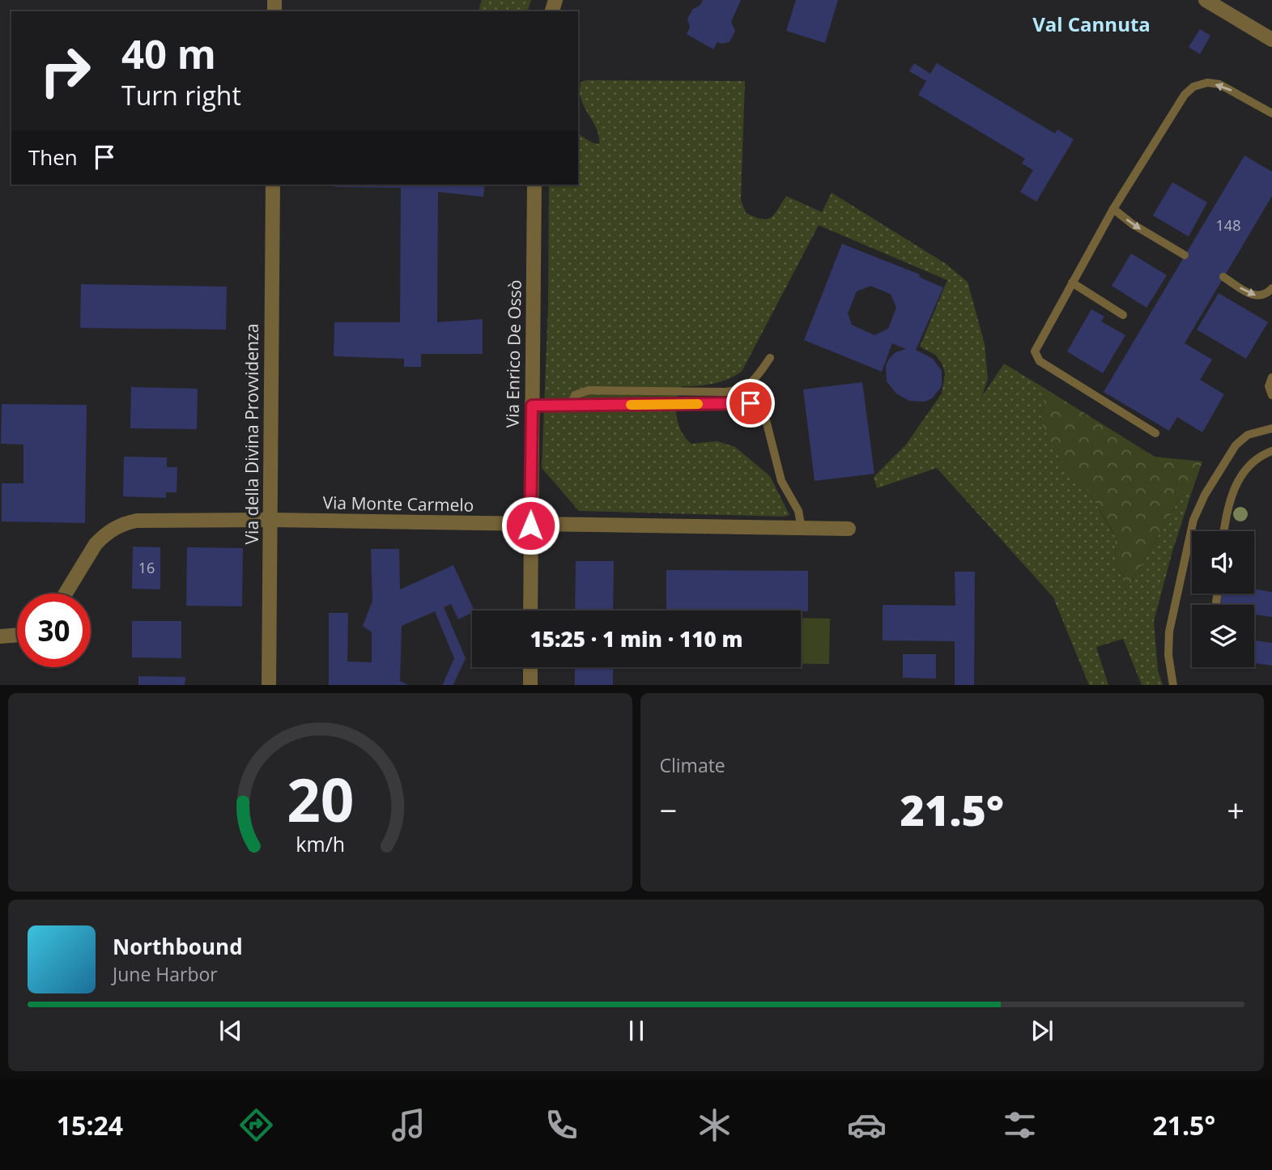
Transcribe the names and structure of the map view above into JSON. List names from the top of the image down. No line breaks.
{"streets":{"street":["Via Enrico De Ossò","Via della Divina Provvidenza","Via Monte Carmelo"]},"crossings":[["Via Enrico De Ossò","Via Monte Carmelo"],["Via della Divina Provvidenza","Via Monte Carmelo"]],"districts":["Val Cannuta"],"house_numbers":["148","16"],"page":{"turn":["40 m","Turn right"],"then":"Then","limit":"30","trip":"15:25 · 1 min · 110 m","tile":"Climate","heat":["−","21.5°","+"],"song":["Northbound","June Harbor"],"tabs":["15:24","21.5°"],"gauge":["20","km/h"]}}
